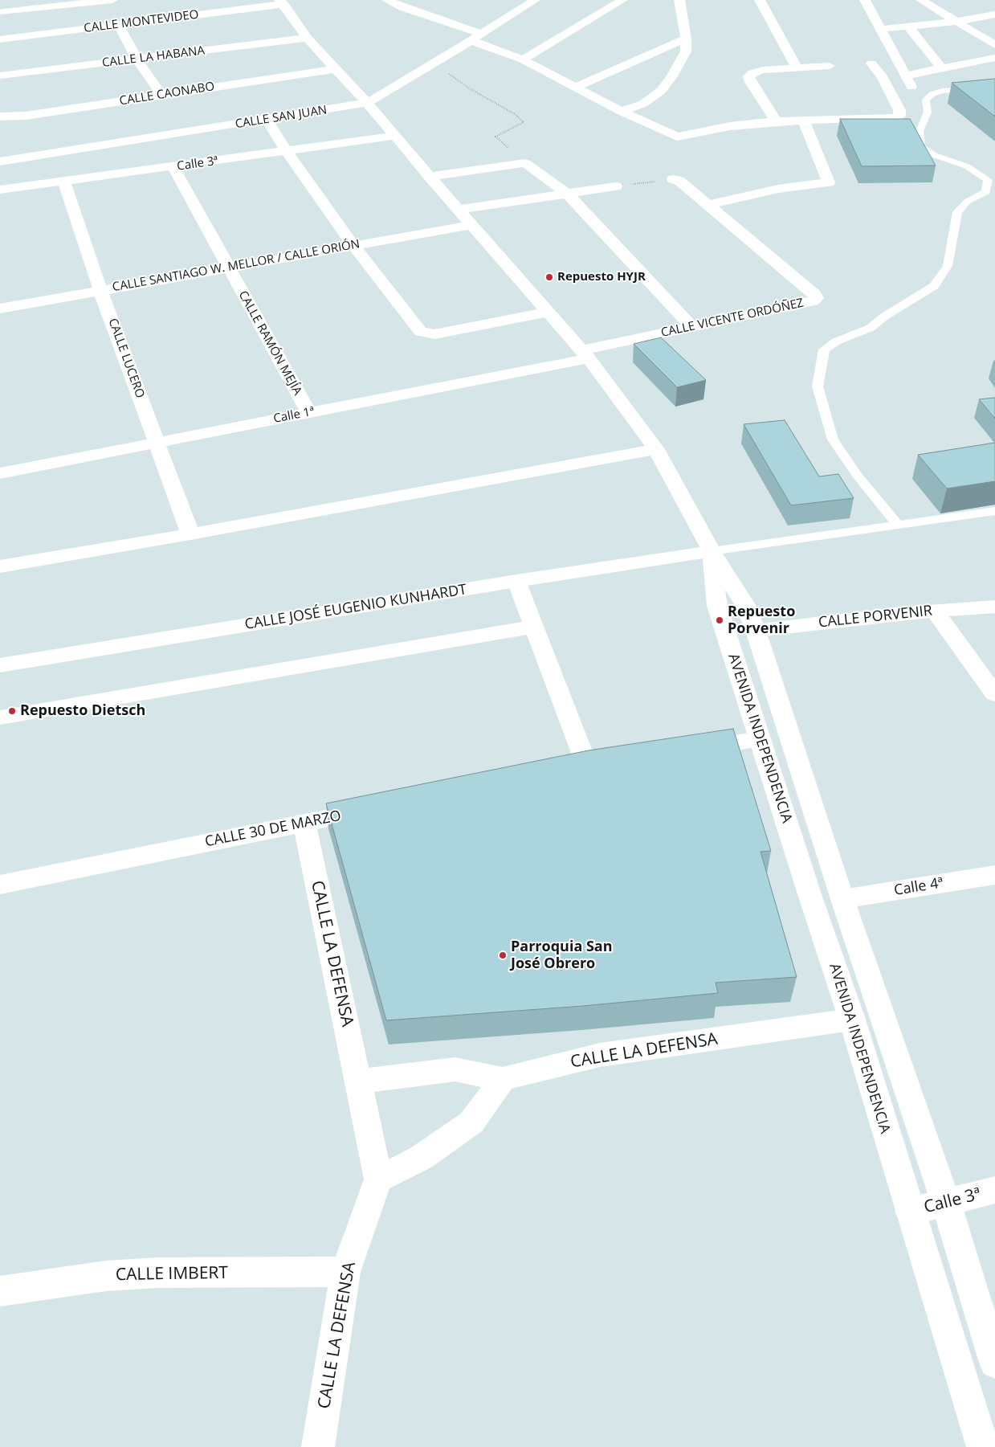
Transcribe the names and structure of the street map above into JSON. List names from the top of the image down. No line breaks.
{"streets":{"street":["CALLE MONTEVIDEO","CALLE LA HABANA","CALLE CAONABO","CALLE SAN JUAN","Calle 3ª","CALLE SANTIAGO W. MELLOR / CALLE ORIÓN","CALLE VICENTE ORDÓÑEZ","CALLE RAMÓN MEJÍA","CALLE LUCERO","Calle 1ª","CALLE JOSÉ EUGENIO KUNHARDT","CALLE PORVENIR","AVENIDA INDEPENDENCIA","CALLE 30 DE MARZO","Calle 4ª","CALLE LA DEFENSA","CALLE IMBERT"]},"crossings":[["Calle 3ª","CALLE RAMÓN MEJÍA"],["Calle 3ª","CALLE LUCERO"],["Calle 3ª","AVENIDA INDEPENDENCIA"],["CALLE SANTIAGO W. MELLOR / CALLE ORIÓN","CALLE RAMÓN MEJÍA"],["CALLE SANTIAGO W. MELLOR / CALLE ORIÓN","CALLE LUCERO"],["CALLE VICENTE ORDÓÑEZ","Calle 1ª"],["CALLE RAMÓN MEJÍA","Calle 1ª"],["CALLE LUCERO","Calle 1ª"],["CALLE JOSÉ EUGENIO KUNHARDT","AVENIDA INDEPENDENCIA"],["CALLE PORVENIR","AVENIDA INDEPENDENCIA"],["AVENIDA INDEPENDENCIA","Calle 4ª"],["AVENIDA INDEPENDENCIA","CALLE LA DEFENSA"],["CALLE 30 DE MARZO","CALLE LA DEFENSA"],["CALLE LA DEFENSA","CALLE IMBERT"]],"places":["Repuesto HYJR","Repuesto Porvenir","Repuesto Dietsch","Parroquia San José Obrero"]}
